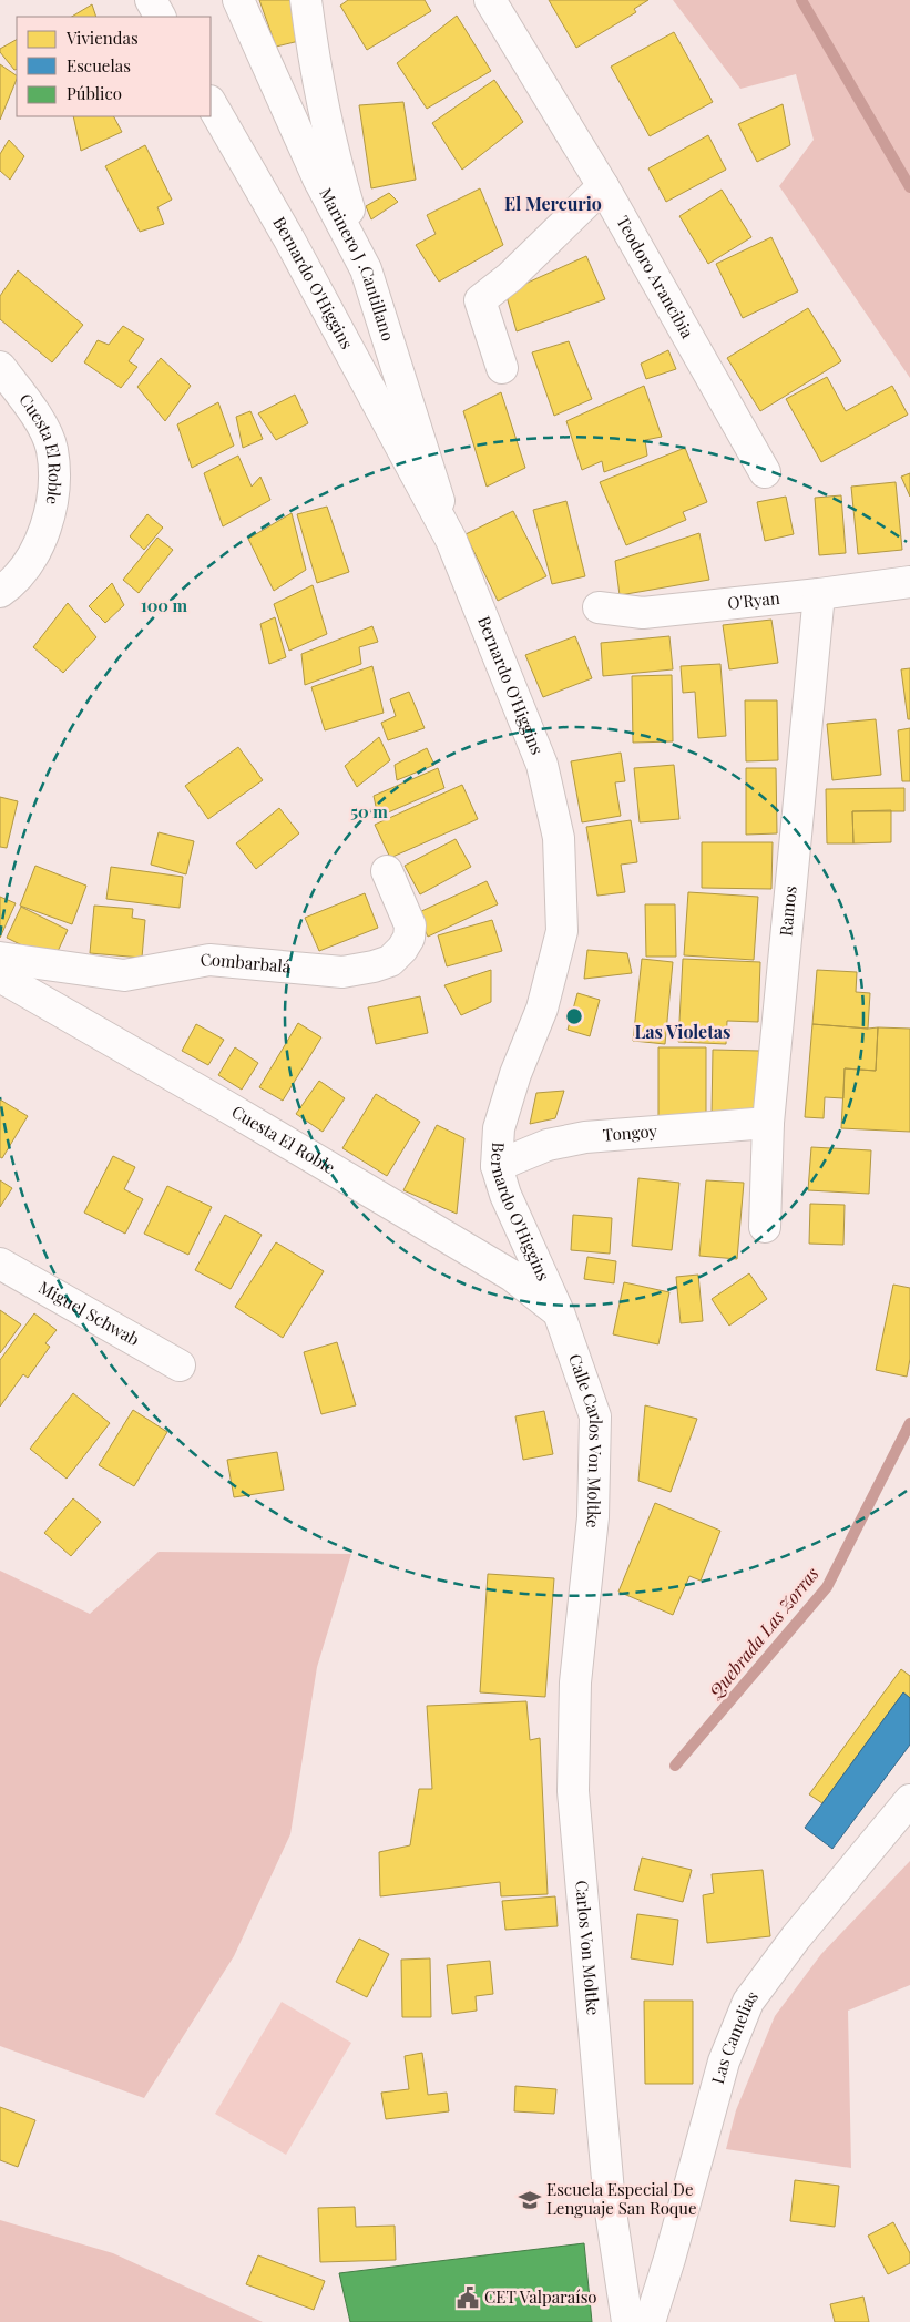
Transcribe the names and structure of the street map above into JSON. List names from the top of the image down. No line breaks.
{"streets":{"street":["Marinero J .Cantillano","Teodoro Arancibia","Bernardo O'Higgins","Cuesta El Roble","O'Ryan","Ramos","Combarbalá","Tongoy","Miguel Schwab","Calle Carlos Von Moltke","Carlos Von Moltke","Las Camelias"]},"crossings":[["Marinero J .Cantillano","Bernardo O'Higgins"],["Bernardo O'Higgins","Cuesta El Roble"],["Bernardo O'Higgins","Tongoy"],["Bernardo O'Higgins","Calle Carlos Von Moltke"],["Cuesta El Roble","Calle Carlos Von Moltke"],["O'Ryan","Ramos"],["Ramos","Tongoy"],["Calle Carlos Von Moltke","Carlos Von Moltke"]],"districts":["El Mercurio","Las Violetas"],"water":["Quebrada Las Zorras"],"places":{"school or university":["Escuela Especial De Lenguaje San Roque"],"public building":["CET Valparaíso"]},"legend":["Viviendas","Escuelas","Público"],"rings":["100 m","50 m"]}
